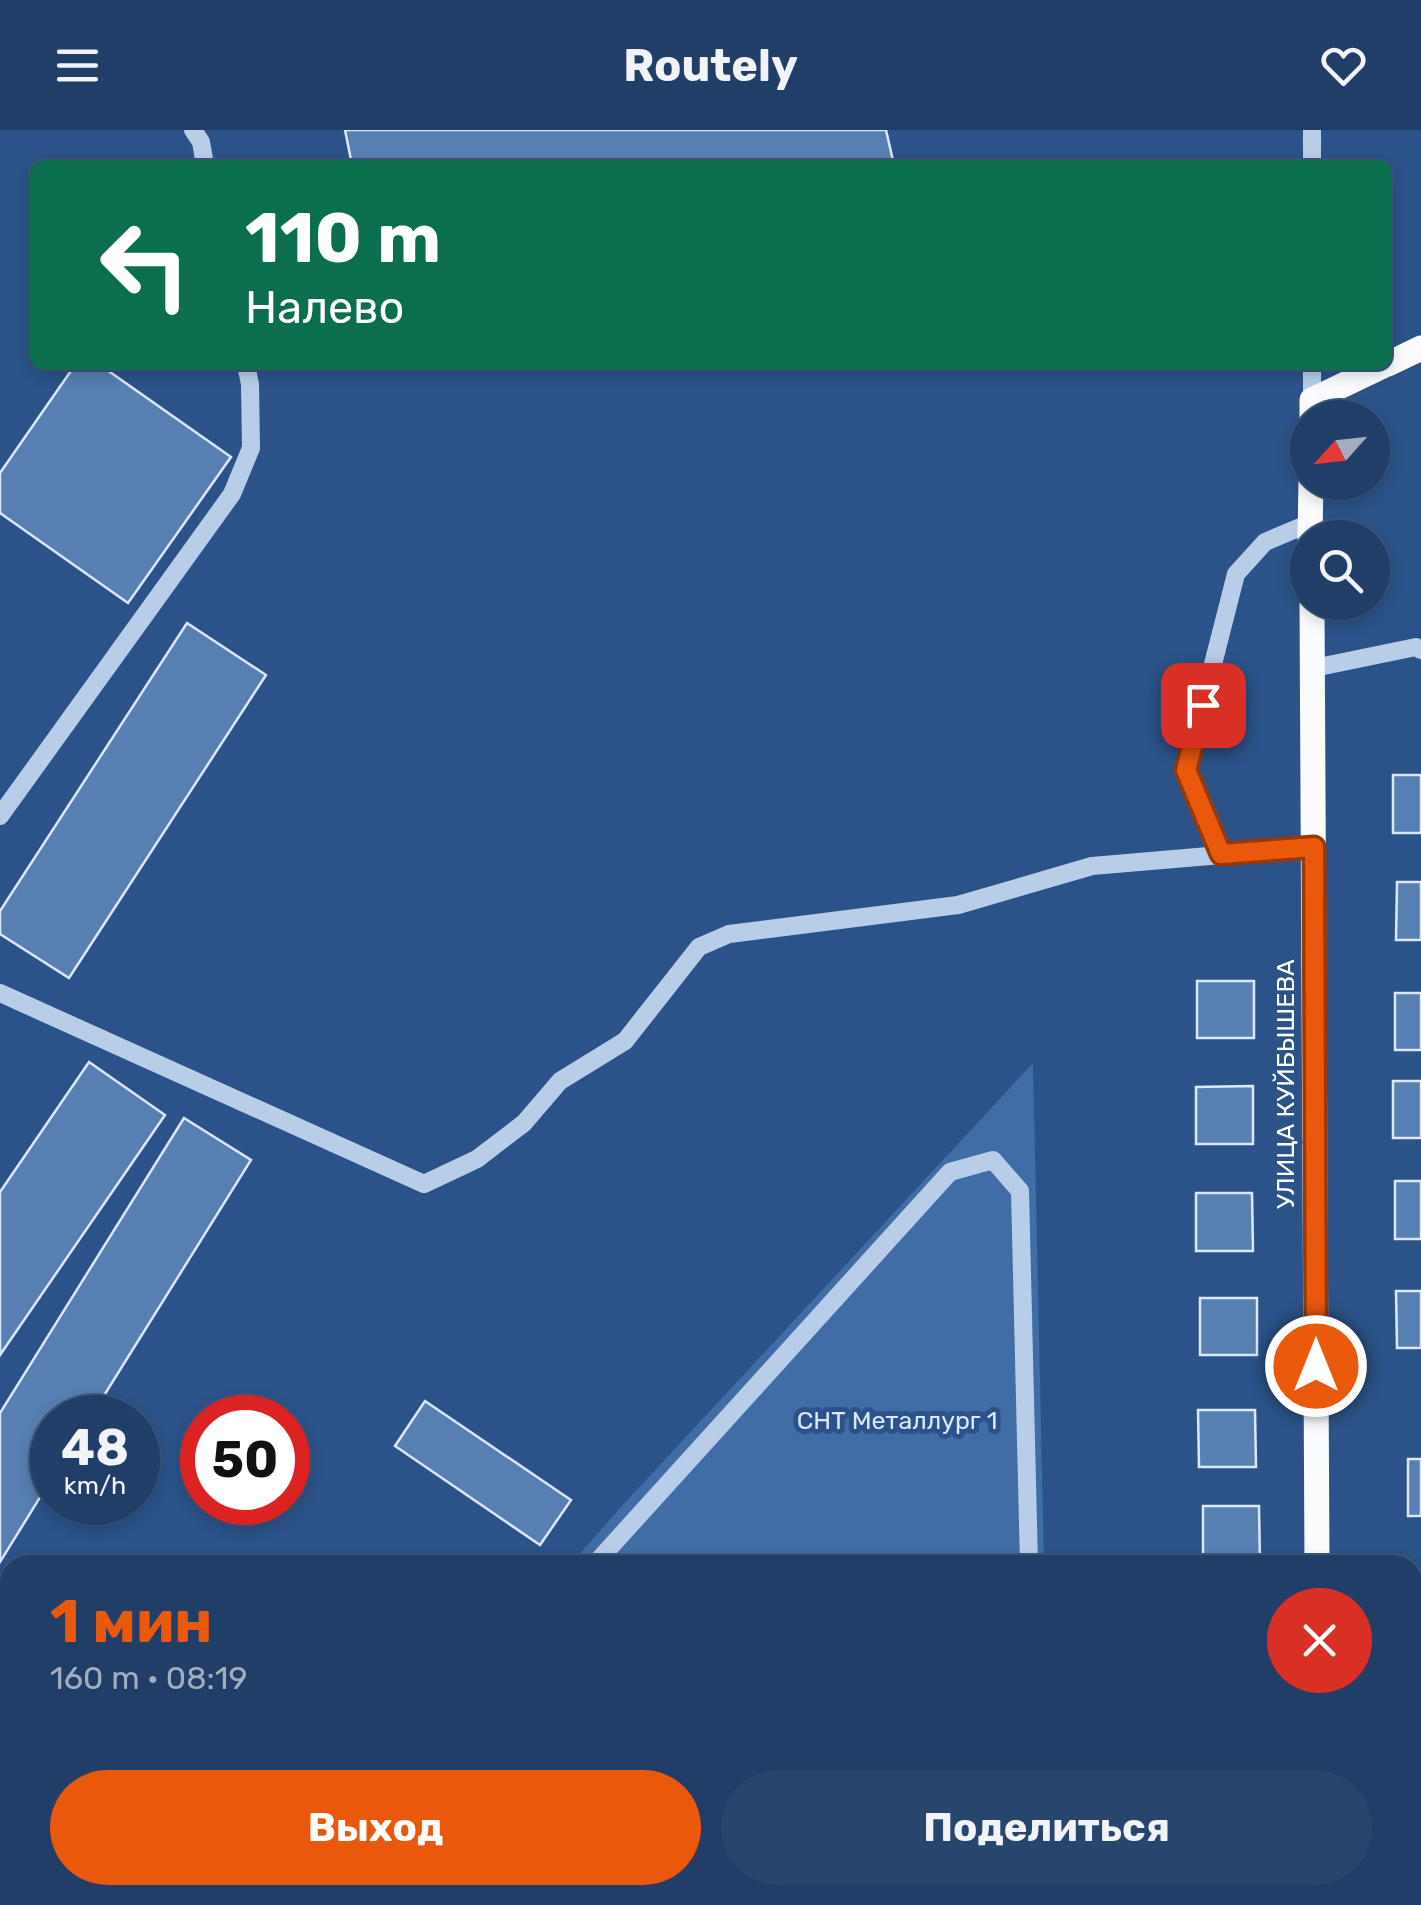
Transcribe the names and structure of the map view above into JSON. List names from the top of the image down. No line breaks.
{"streets":{"main road":["УЛИЦА КУЙБЫШЕВА"]},"parks":["СНТ Металлург 1"],"north":"bottom left","page":{"header":"Routely","turn":["110 m","Налево"],"speed":"48 km/h","limit":"50","heading":["1 мин","160 m · 08:19"],"buttons":["Выход","Поделиться"]}}
